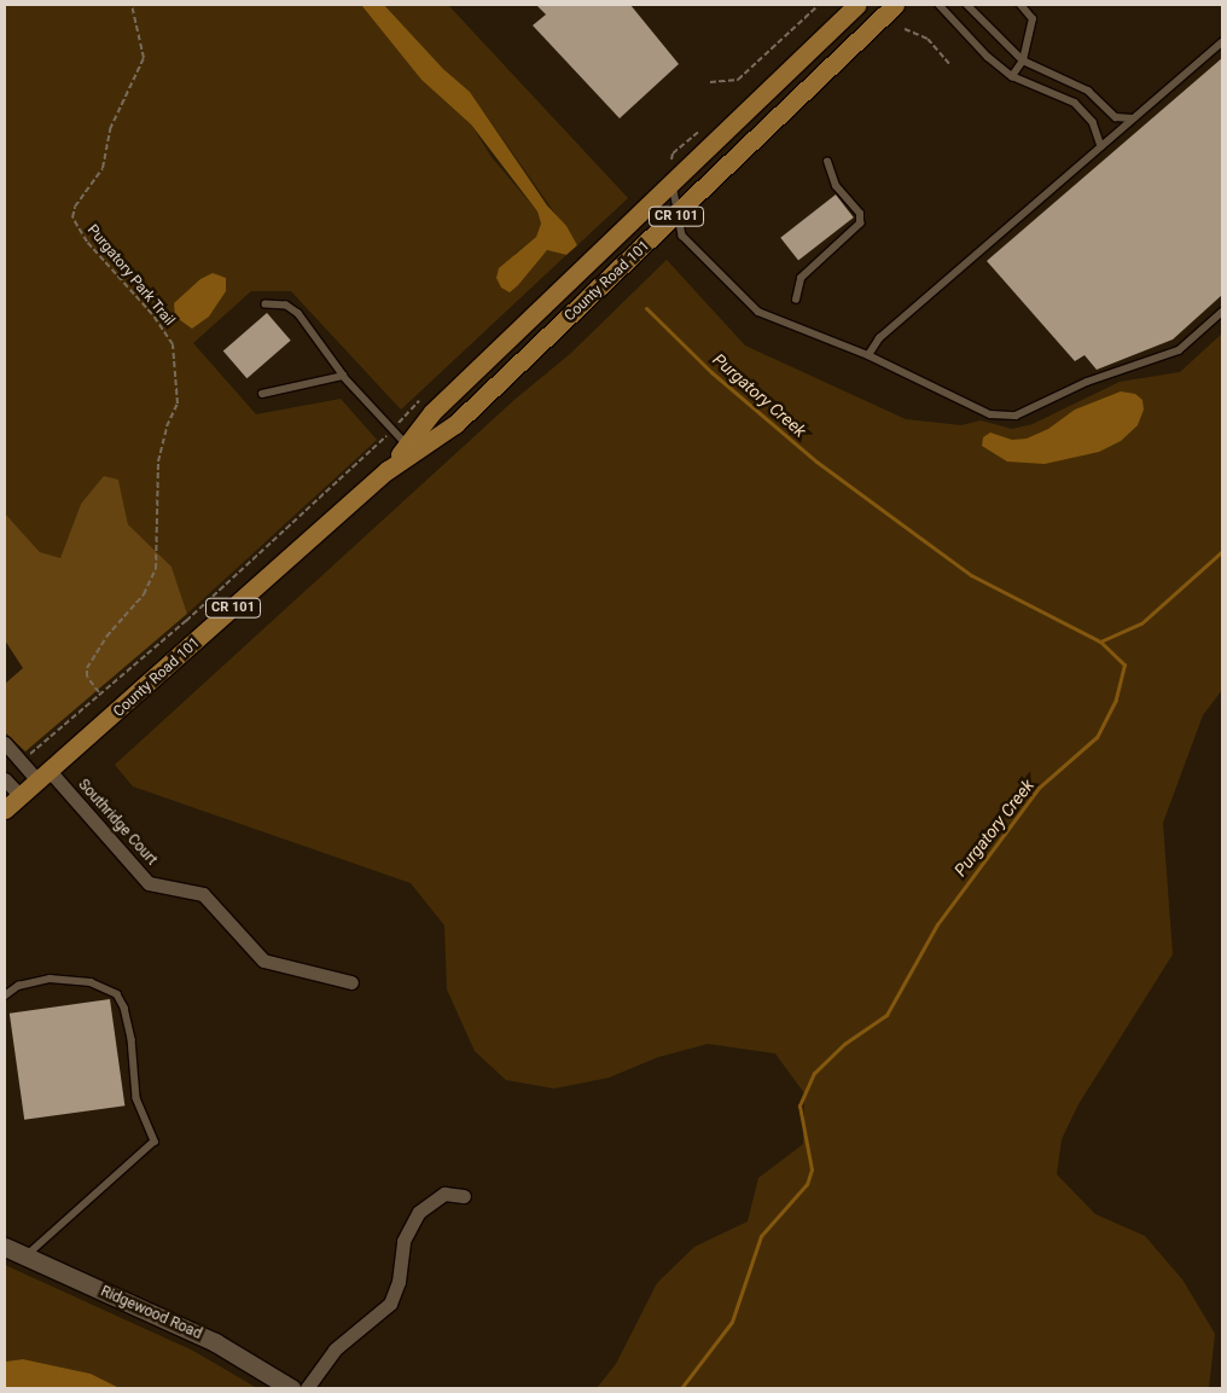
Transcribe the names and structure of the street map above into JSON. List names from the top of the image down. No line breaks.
{"streets":{"main road":["CR 101","County Road 101"],"street":["Southridge Court","Ridgewood Road"],"path":["Purgatory Park Trail"]},"crossings":[["Purgatory Park Trail","Southridge Court"],["County Road 101","Southridge Court"]],"water":["Purgatory Creek"]}
